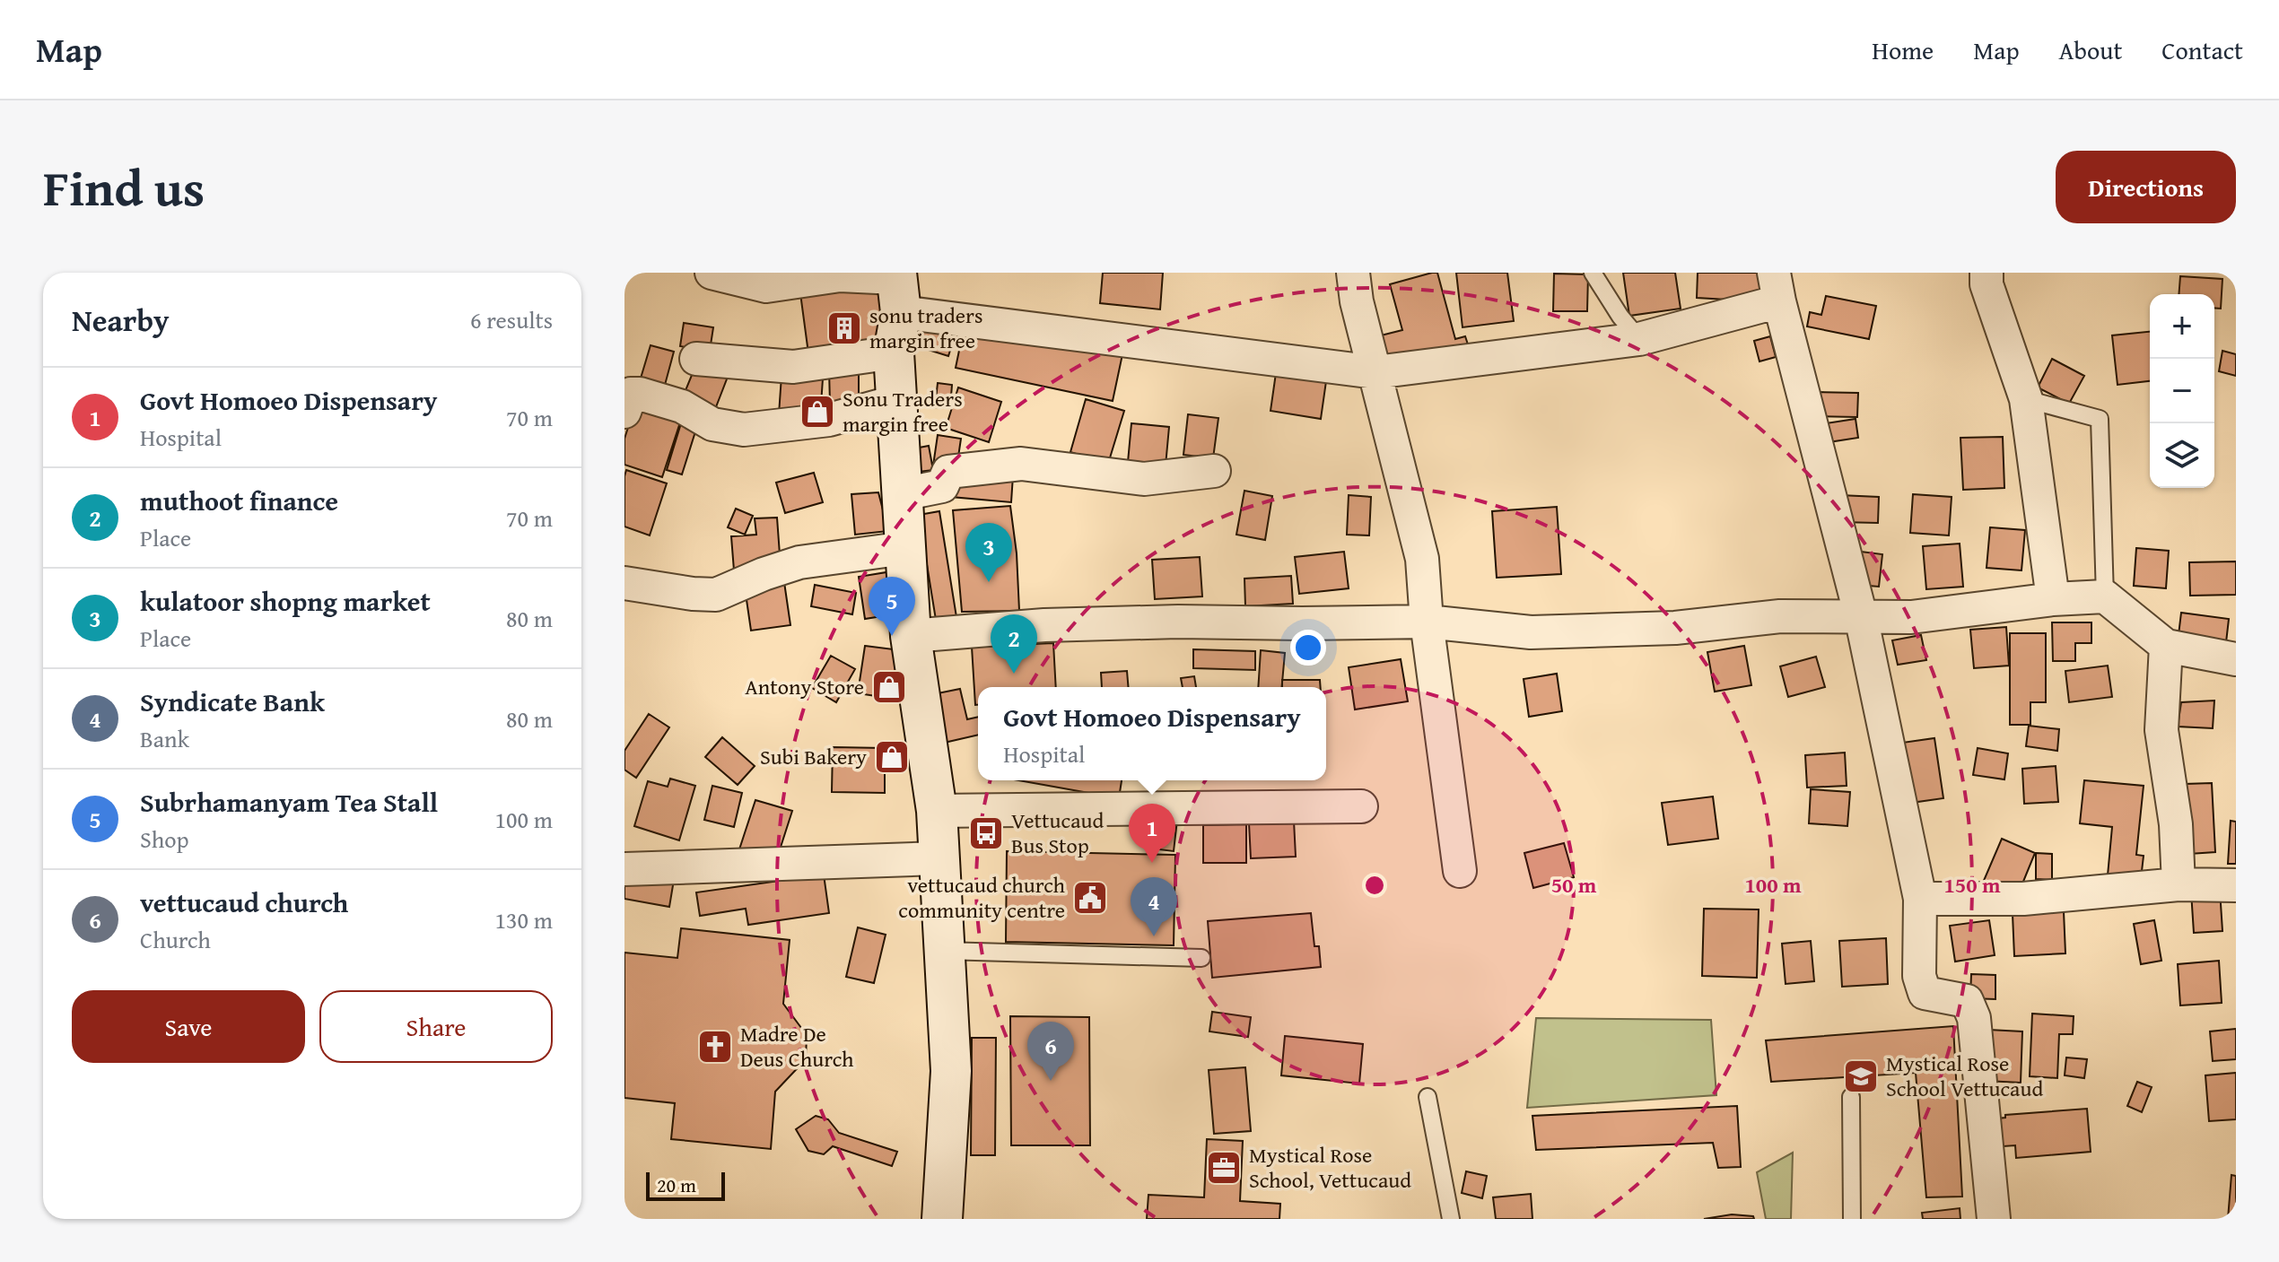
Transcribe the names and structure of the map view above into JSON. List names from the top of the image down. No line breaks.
{"places":{"building":["sonu traders margin free"],"shop":["Sonu Traders margin free","Antony Store","Subi Bakery"],"bus stop":["Vettucaud Bus Stop"],"public building":["vettucaud church community centre"],"church":["Madre De Deus Church"],"school or university":["Mystical Rose School Vettucaud"],"office":["Mystical Rose School, Vettucaud"]},"scale_bar":"20 m","page":{"header":"Map","nav":["Home","Map","About","Contact"],"title":"Find us","buttons":["Directions",["Save","Share"]],"heading":["Nearby","6 results"],"map_buttons":["+","−"],"list":[{"mark":"1","name":"Govt Homoeo Dispensary","note":"Hospital","value":"70 m"},{"mark":"2","name":"muthoot finance","note":"Place","value":"70 m"},{"mark":"3","name":"kulatoor shopng market","note":"Place","value":"80 m"},{"mark":"4","name":"Syndicate Bank","note":"Bank","value":"80 m"},{"mark":"5","name":"Subrhamanyam Tea Stall","note":"Shop","value":"100 m"},{"mark":"6","name":"vettucaud church","note":"Church","value":"130 m"}],"pins":["3","5","2","1","4","6"],"popup":["Govt Homoeo Dispensary","Hospital"],"scale":"20 m"},"rings":["50 m","100 m","150 m"]}
